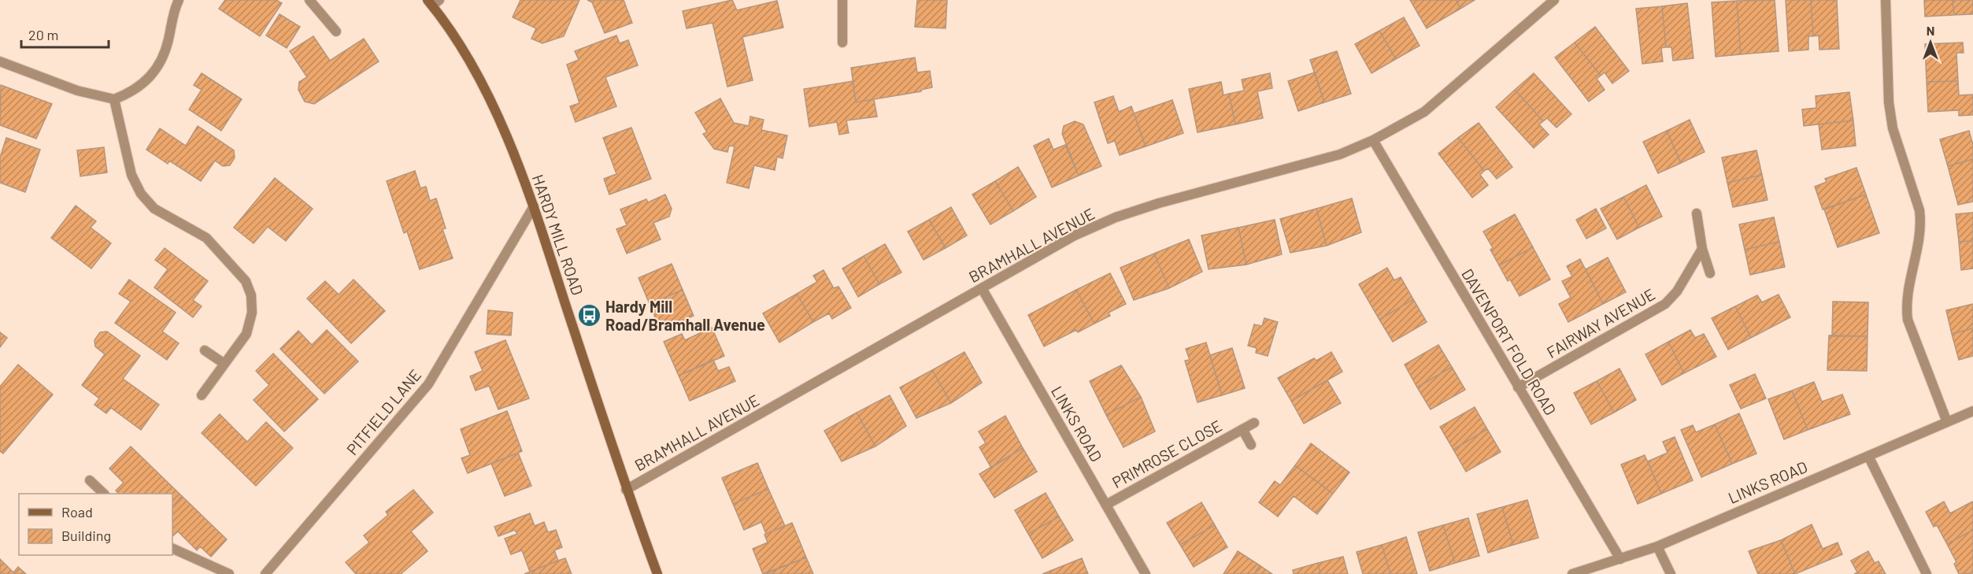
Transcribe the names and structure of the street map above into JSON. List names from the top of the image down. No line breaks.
{"streets":{"main road":["HARDY MILL ROAD"],"street":["BRAMHALL AVENUE","FAIRWAY AVENUE","DAVENPORT FOLD ROAD","PITFIELD LANE","LINKS ROAD","PRIMROSE CLOSE"]},"crossings":[["HARDY MILL ROAD","BRAMHALL AVENUE"],["HARDY MILL ROAD","PITFIELD LANE"],["BRAMHALL AVENUE","DAVENPORT FOLD ROAD"],["BRAMHALL AVENUE","LINKS ROAD"],["FAIRWAY AVENUE","DAVENPORT FOLD ROAD"],["DAVENPORT FOLD ROAD","LINKS ROAD"],["LINKS ROAD","PRIMROSE CLOSE"]],"places":{"bus stop":["Hardy Mill Road/Bramhall Avenue"]},"legend":["Road","Building"],"scale_bar":"20 m","north":"top"}
